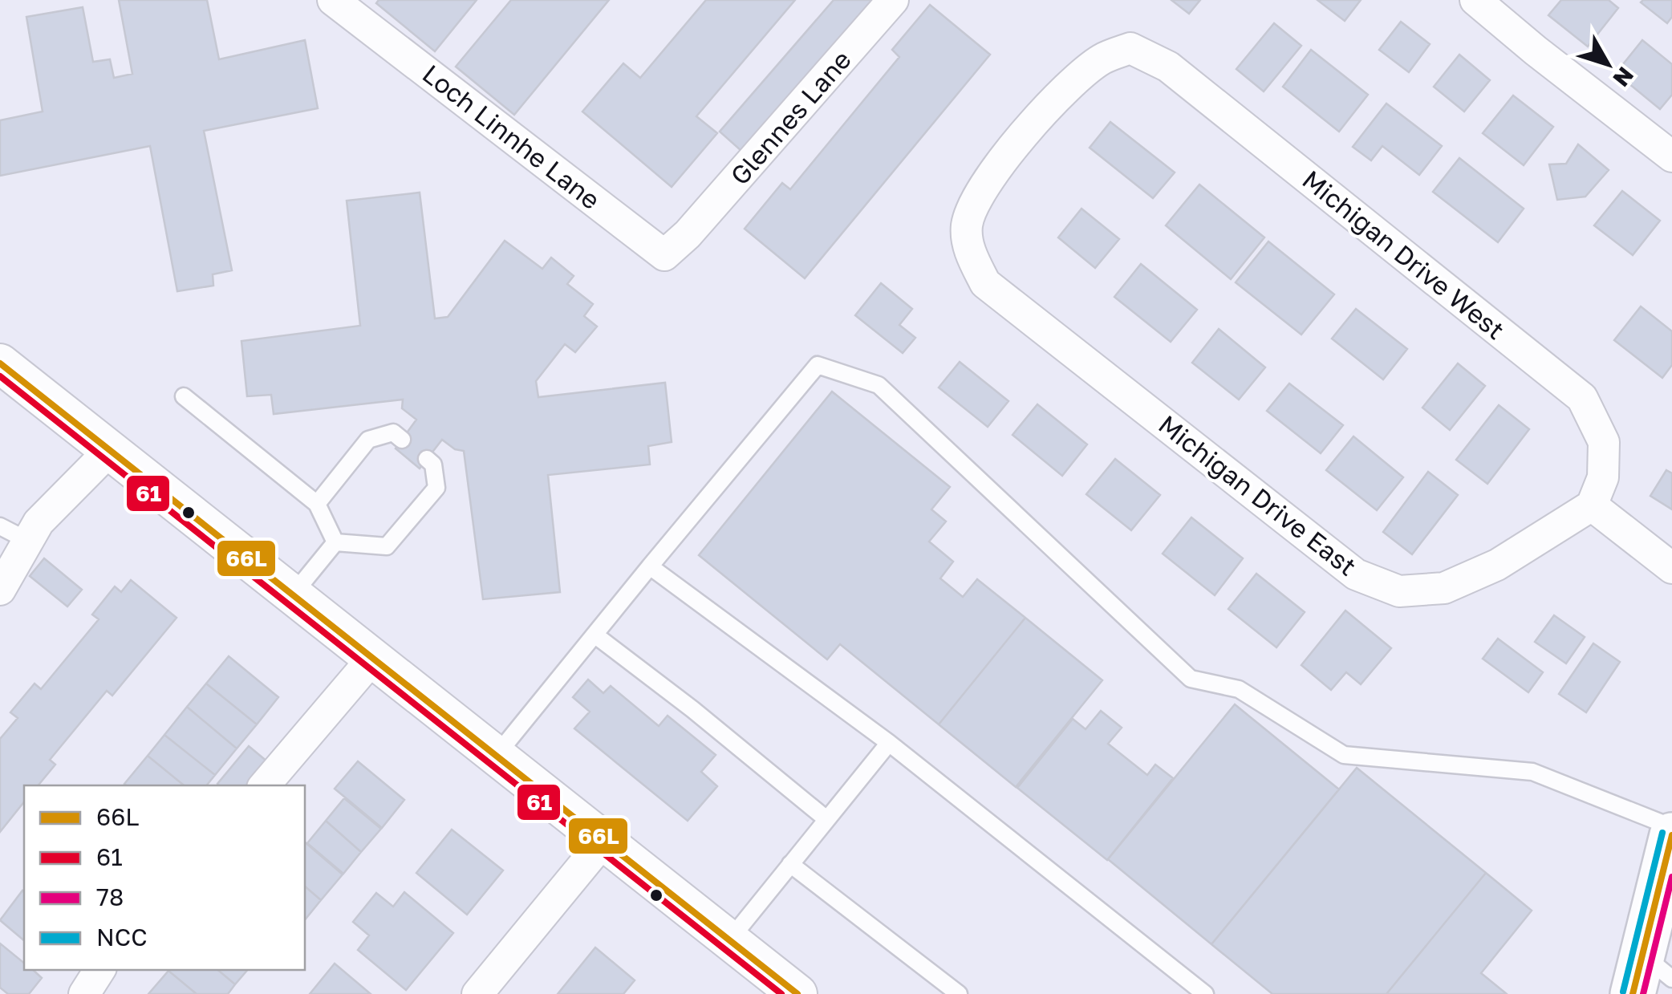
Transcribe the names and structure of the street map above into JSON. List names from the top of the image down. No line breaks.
{"streets":{"street":["Glennes Lane","Loch Linnhe Lane","Michigan Drive West","Michigan Drive East"]},"crossings":[["Glennes Lane","Loch Linnhe Lane"],["Michigan Drive West","Michigan Drive East"]],"lines":["transit line 66L","transit line 61","transit line NCC","transit line 78"],"legend":["66L","61","78","NCC"],"north":"bottom right"}
